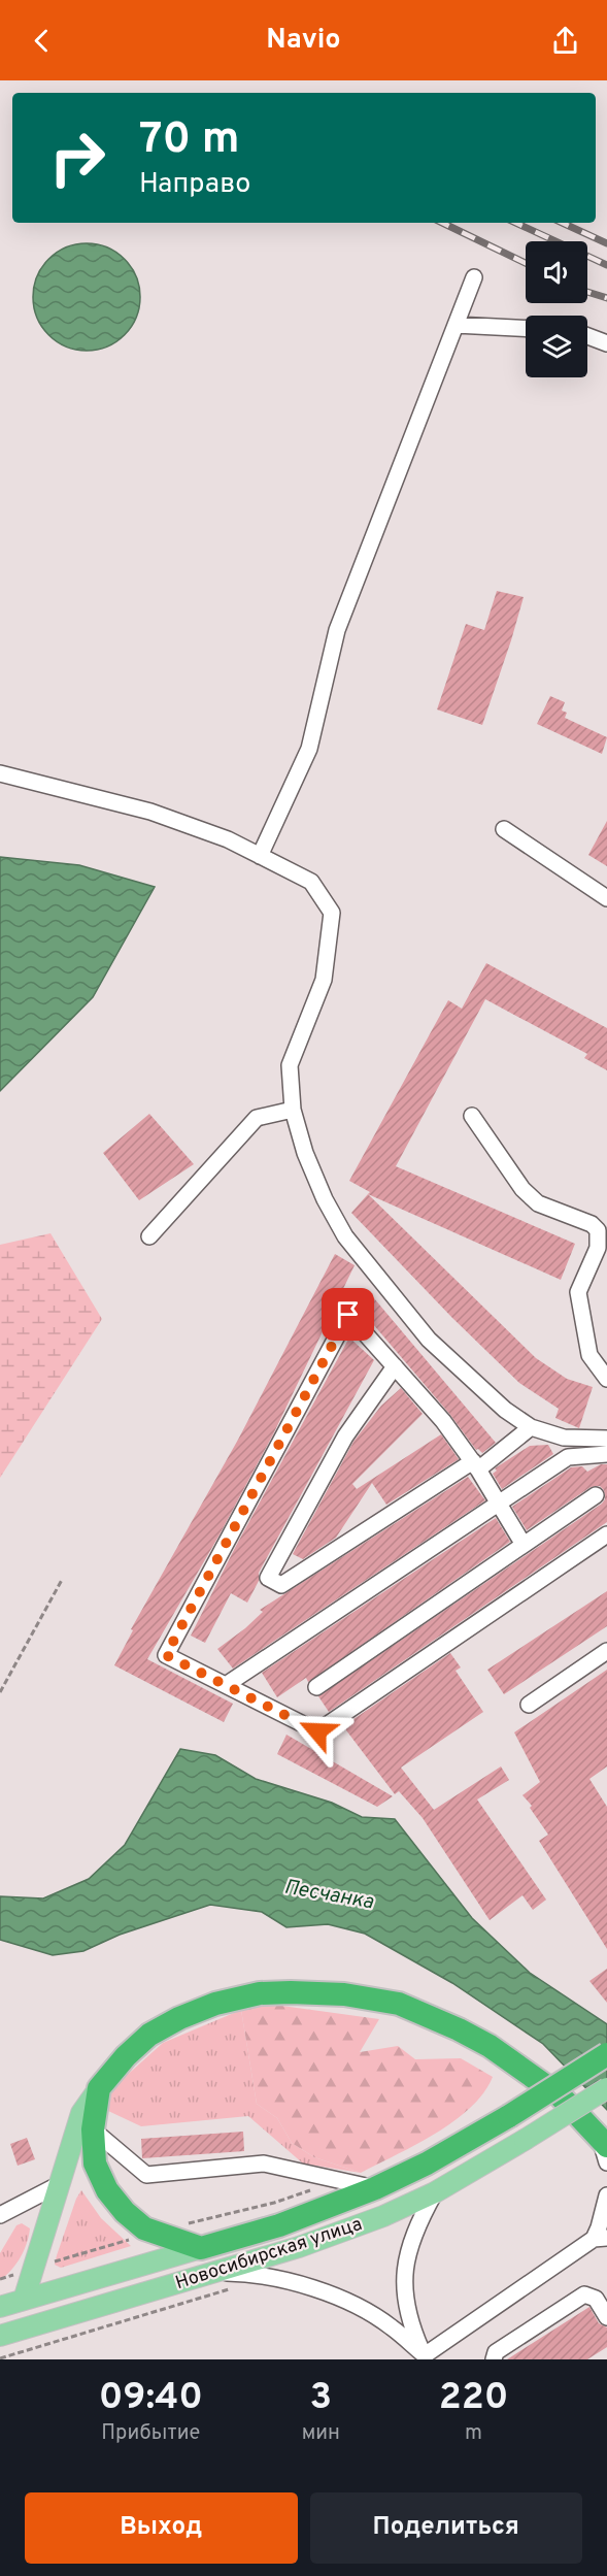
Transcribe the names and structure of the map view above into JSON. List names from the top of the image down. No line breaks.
{"streets":{"highway":["Новосибирская улица"]},"water":["Песчанка"],"page":{"header":"Navio","turn":["70 m","Направо"],"eta":["09:40","Прибытие","3","мин","220","m"],"buttons":["Выход","Поделиться"]}}
